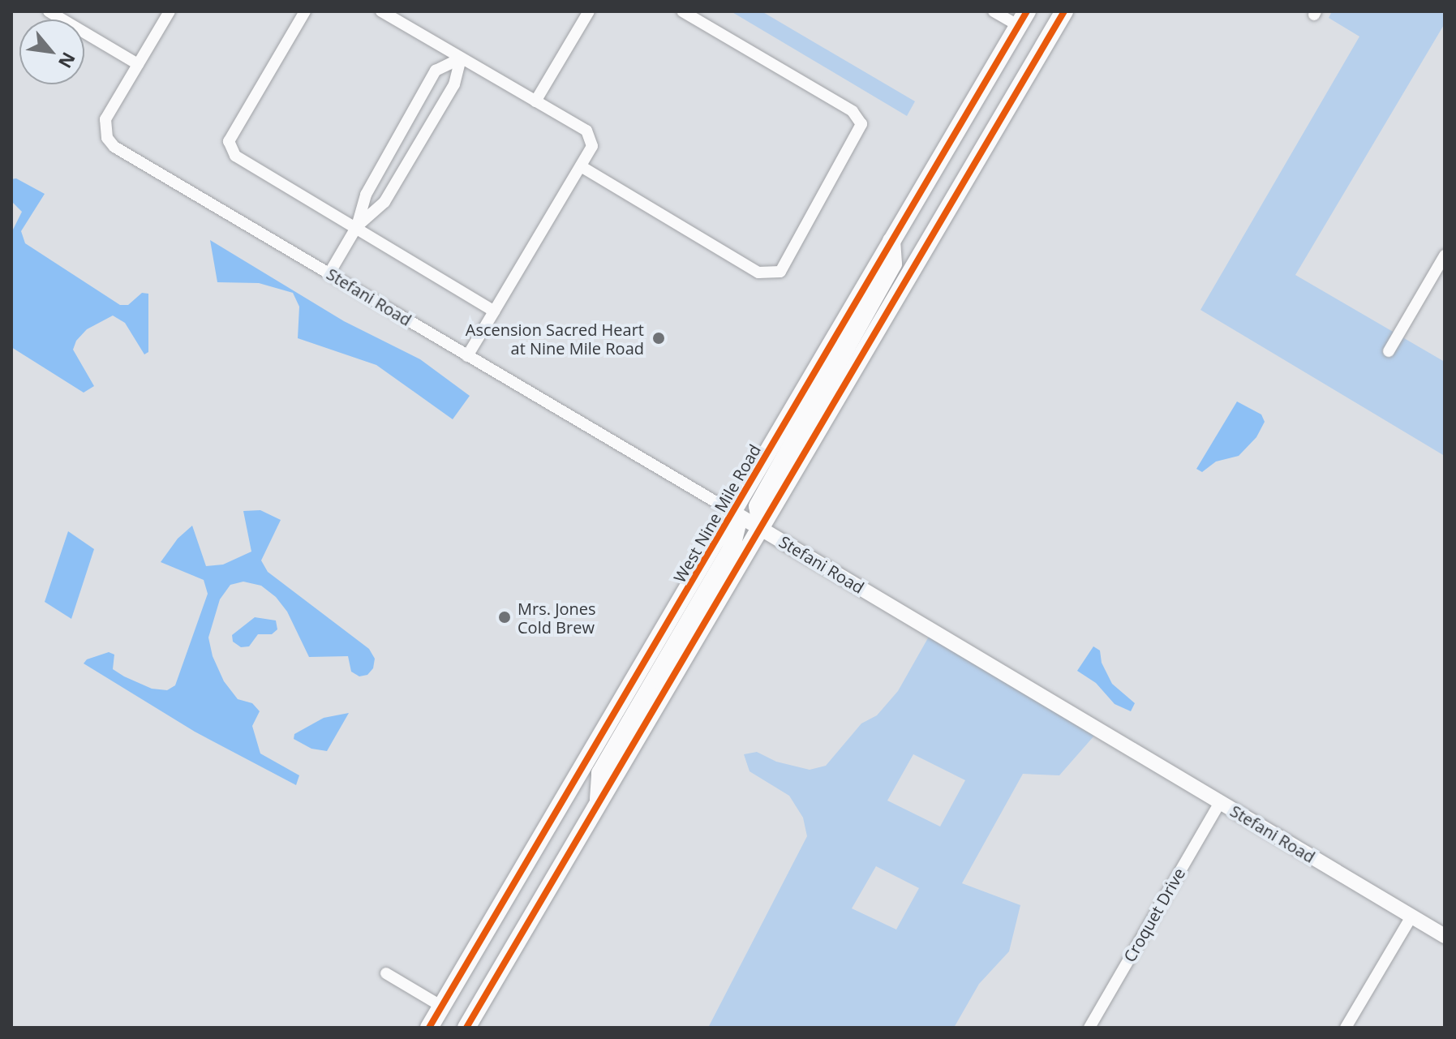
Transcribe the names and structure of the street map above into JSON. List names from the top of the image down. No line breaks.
{"streets":{"main road":["West Nine Mile Road"],"street":["Stefani Road","Croquet Drive"]},"crossings":[["Stefani Road","West Nine Mile Road"],["Stefani Road","Croquet Drive"]],"places":["Ascension Sacred Heart at Nine Mile Road","Mrs. Jones Cold Brew"],"north":"bottom right"}
